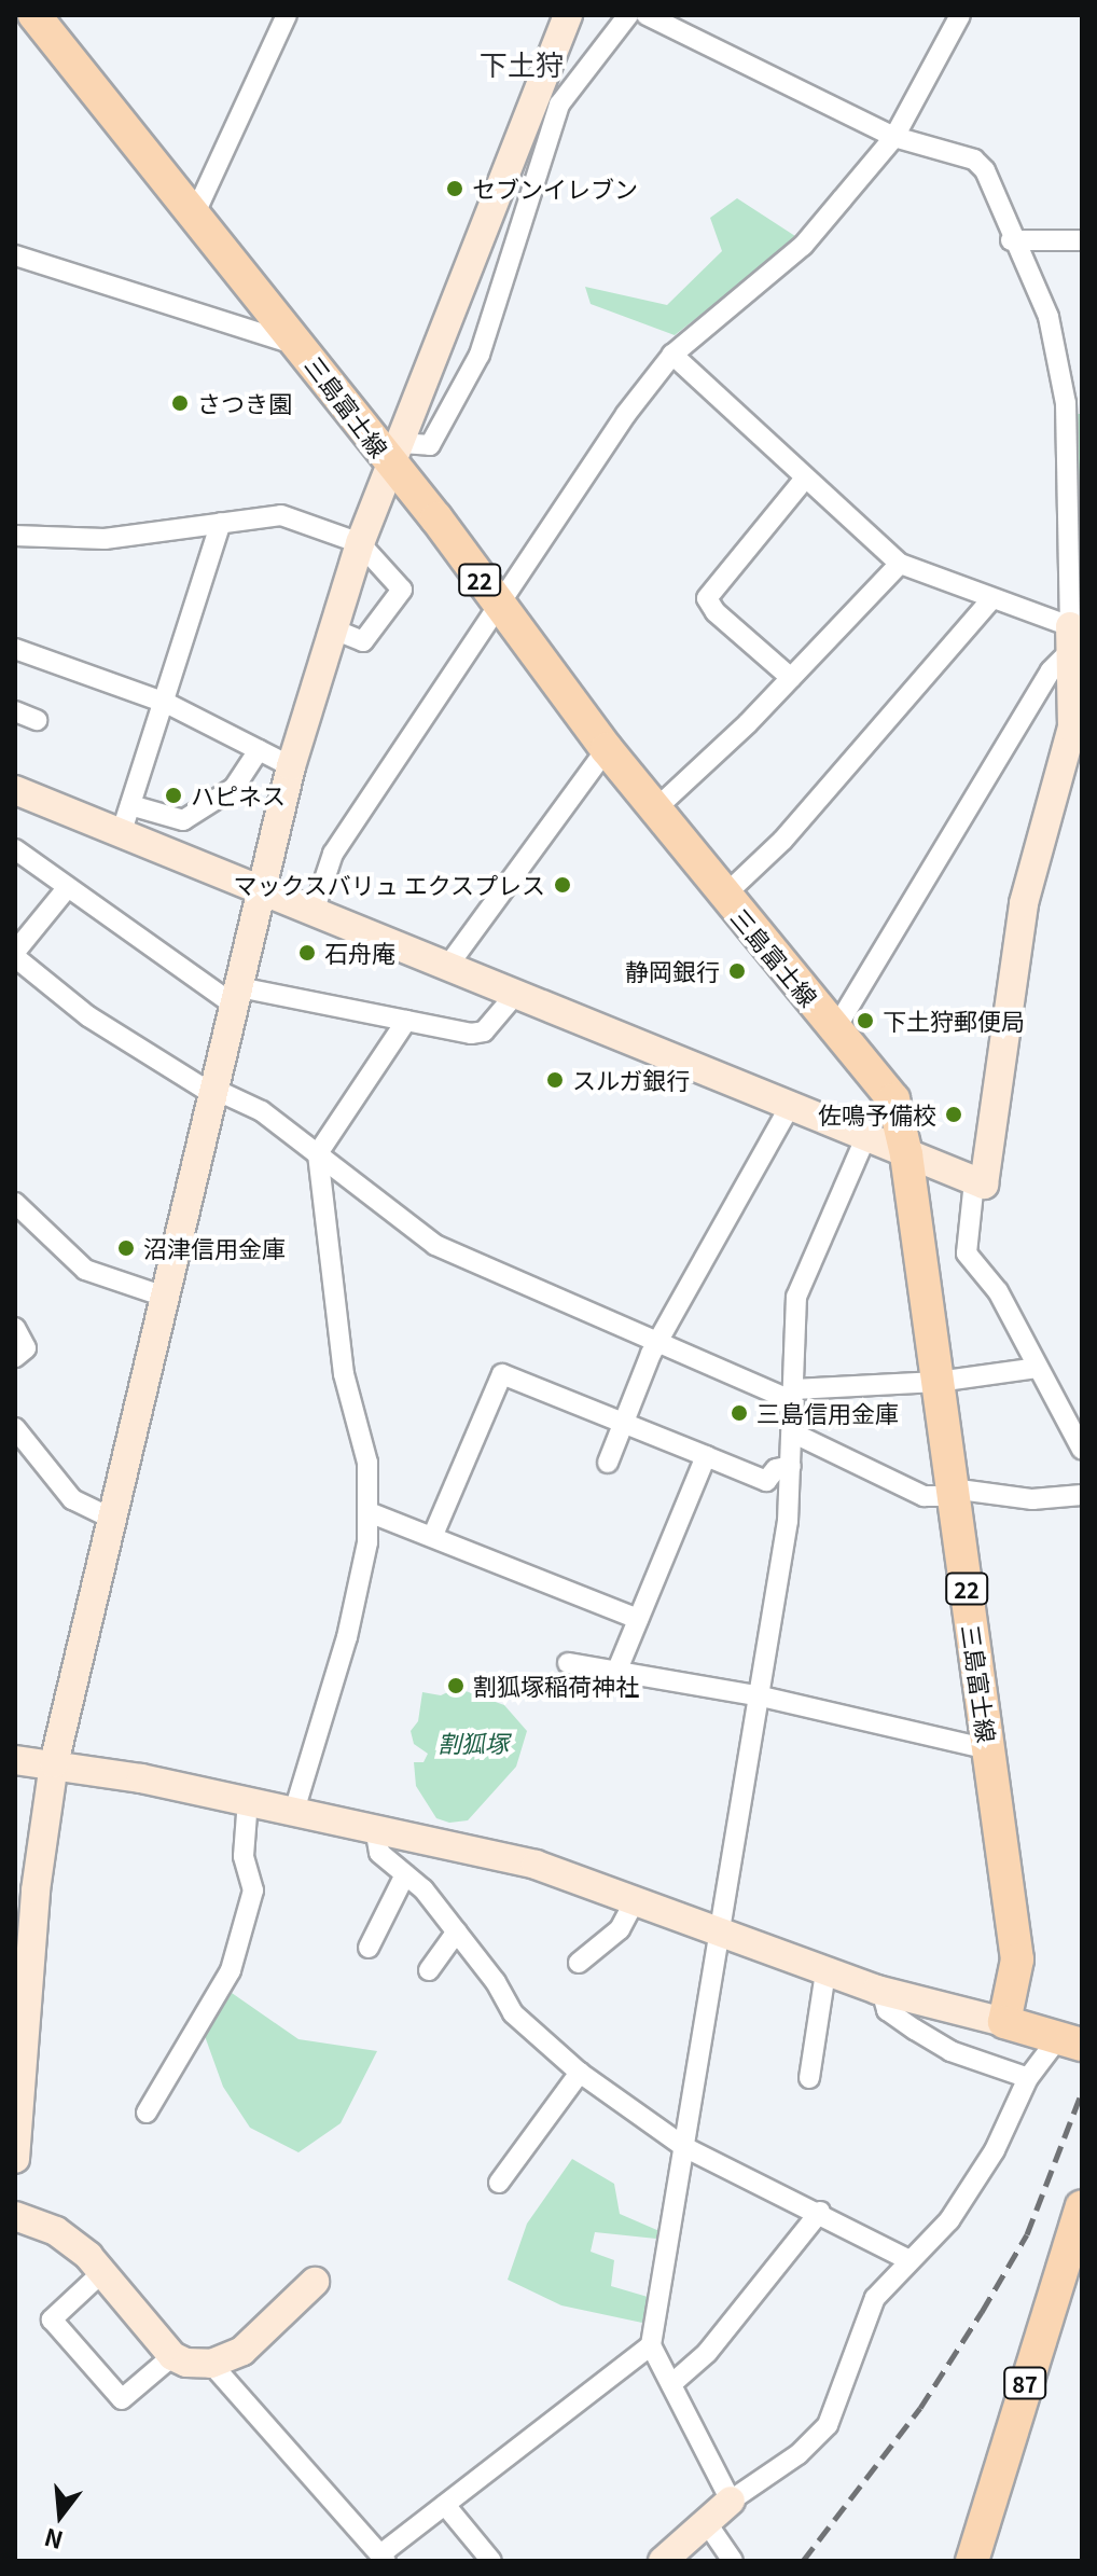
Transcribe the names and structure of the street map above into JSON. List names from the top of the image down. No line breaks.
{"streets":{"main road":["三島富士線","22","87"]},"districts":["下土狩"],"parks":["割狐塚"],"places":["セブンイレブン","さつき園","ハピネス","マックスバリュ エクスプレス","石舟庵","静岡銀行","下土狩郵便局","スルガ銀行","佐鳴予備校","沼津信用金庫","三島信用金庫","割狐塚稲荷神社"],"north":"bottom"}
